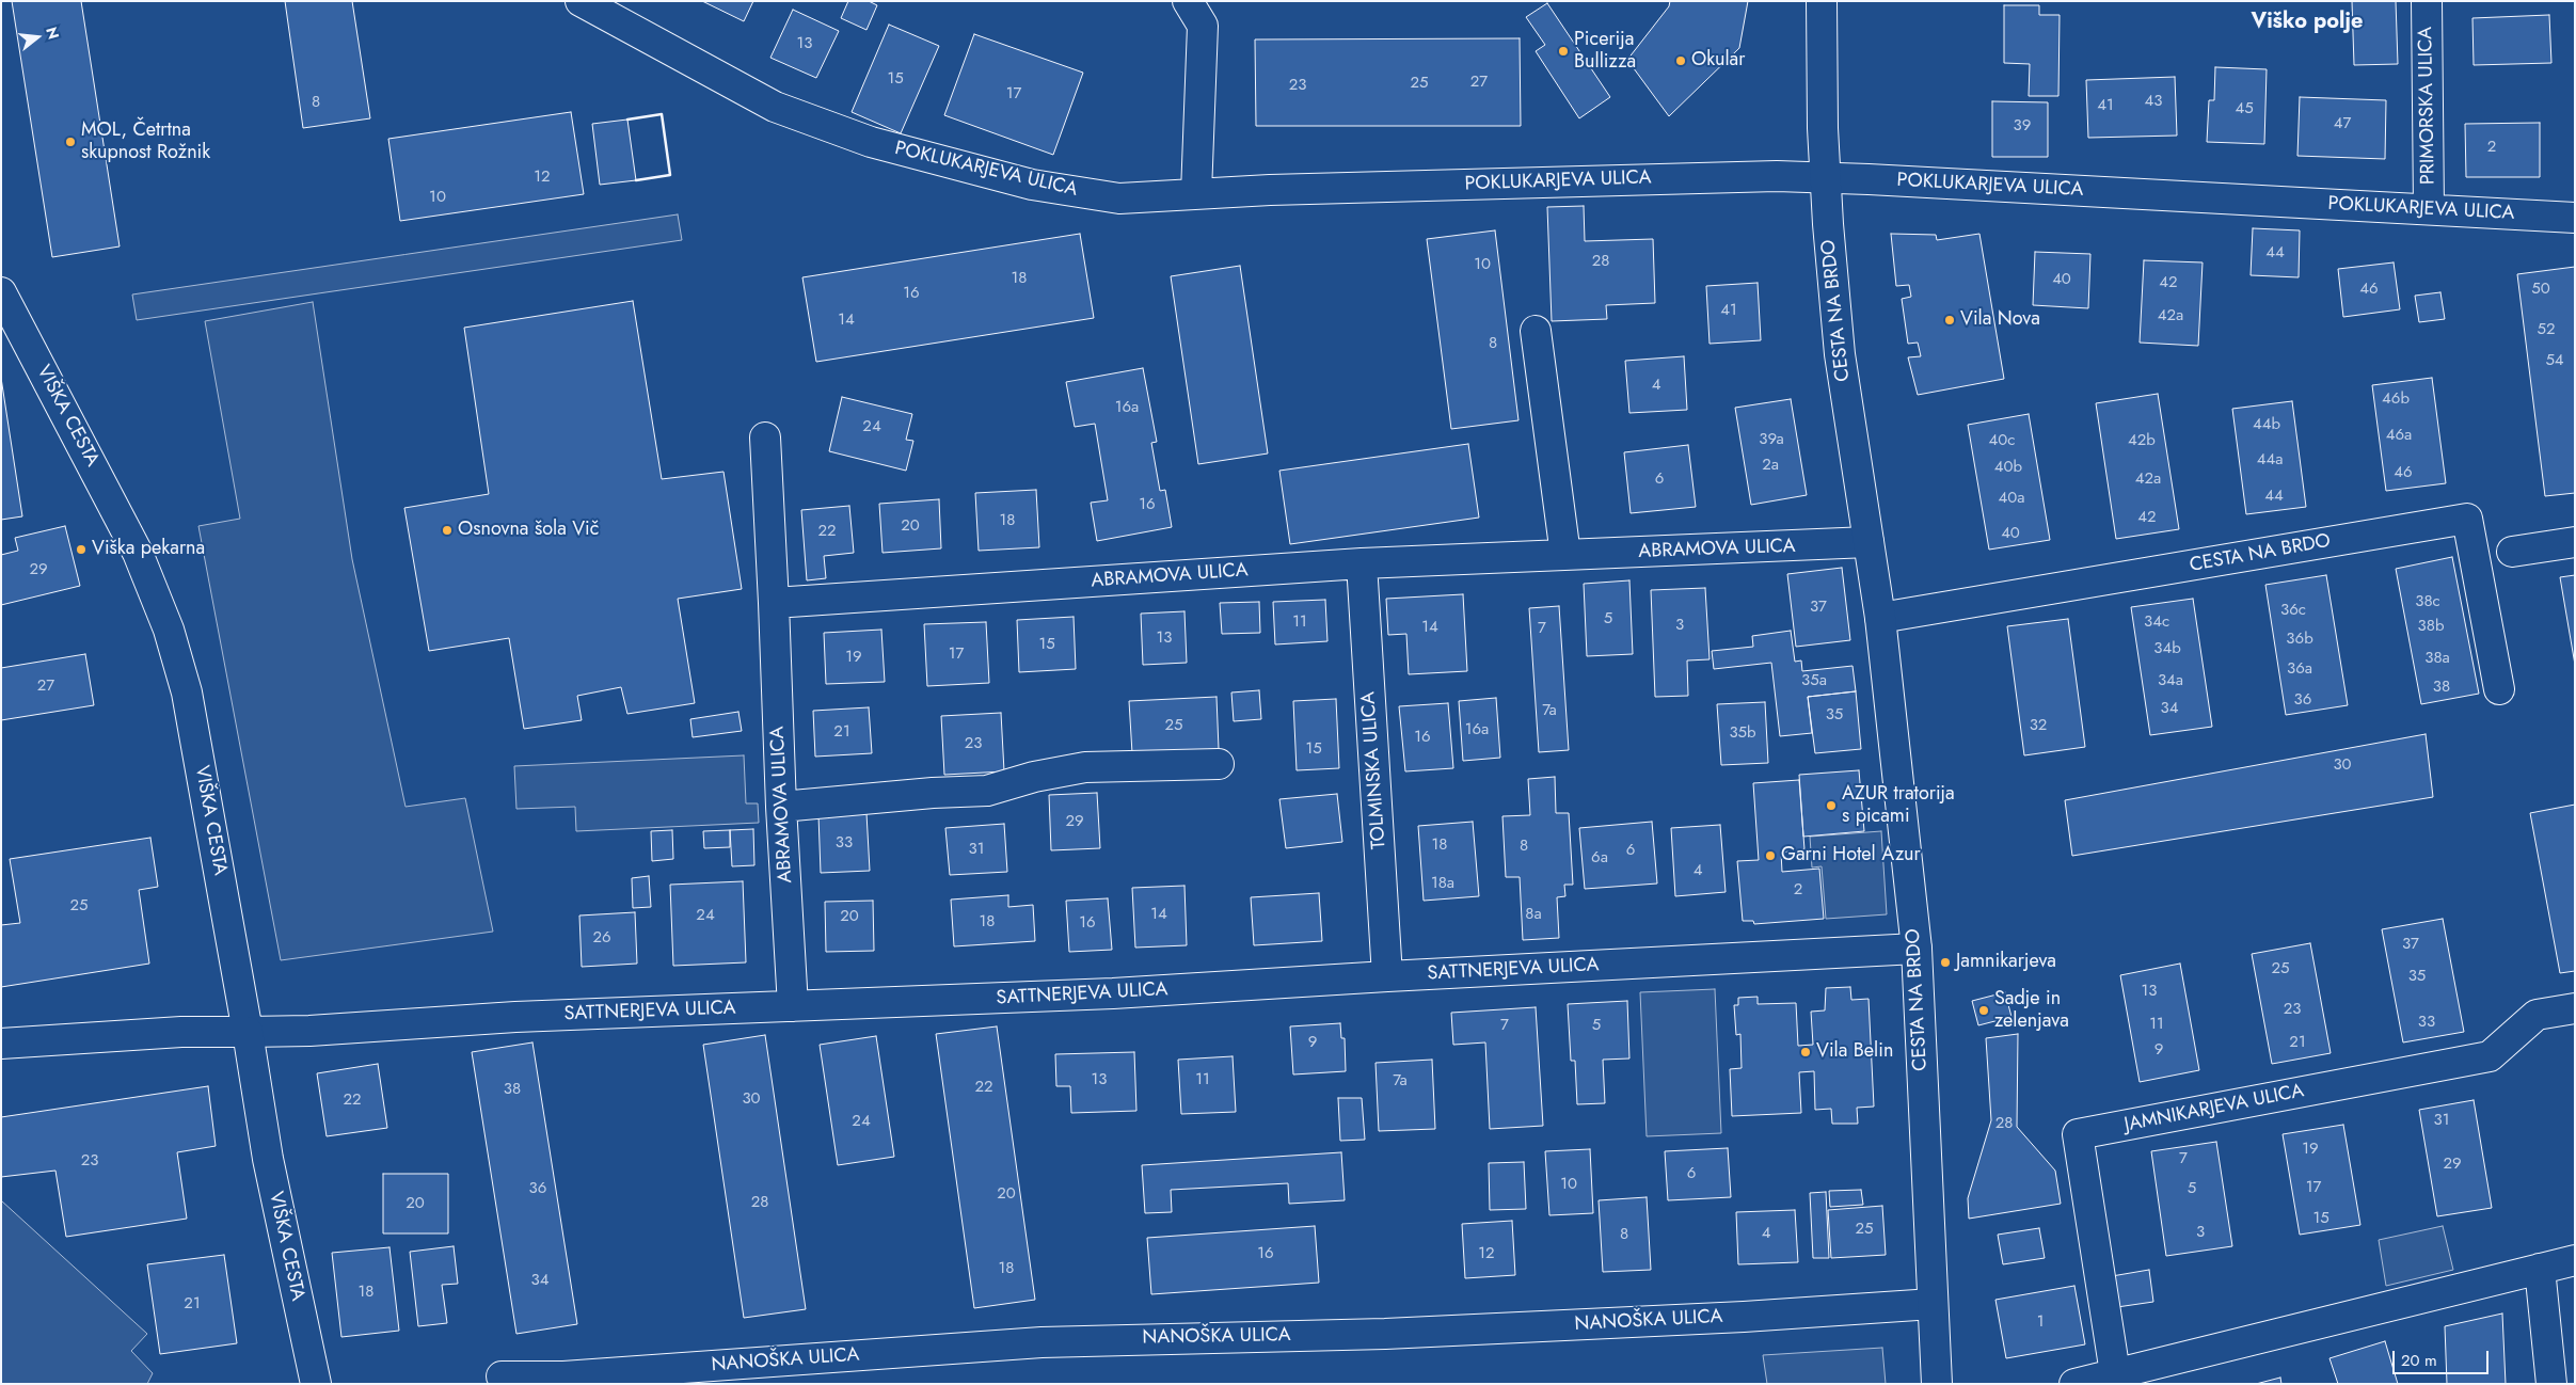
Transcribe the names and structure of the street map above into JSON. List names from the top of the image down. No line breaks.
{"streets":{"street":["PRIMORSKA ULICA","POKLUKARJEVA ULICA","CESTA NA BRDO","VIŠKA CESTA","ABRAMOVA ULICA","TOLMINSKA ULICA","SATTNERJEVA ULICA","JAMNIKARJEVA ULICA","NANOŠKA ULICA"]},"crossings":[["PRIMORSKA ULICA","POKLUKARJEVA ULICA"],["POKLUKARJEVA ULICA","CESTA NA BRDO"],["CESTA NA BRDO","ABRAMOVA ULICA"],["CESTA NA BRDO","SATTNERJEVA ULICA"],["CESTA NA BRDO","NANOŠKA ULICA"],["VIŠKA CESTA","SATTNERJEVA ULICA"],["ABRAMOVA ULICA","TOLMINSKA ULICA"],["ABRAMOVA ULICA","SATTNERJEVA ULICA"],["TOLMINSKA ULICA","SATTNERJEVA ULICA"]],"districts":["Viško polje"],"places":["Picerija Bullizza","Okular","MOL, Četrtna skupnost Rožnik","Vila Nova","Osnovna šola Vič","Viška pekarna","AZUR tratorija s picami","Garni Hotel Azur","Jamnikarjeva","Sadje in zelenjava","Vila Belin"],"house_numbers":["13","15","27","25","23","17","43","8","41","45","47","39","2","12","10","44","28","10","18","40","42","46","50","16","41","42a","14","52","8","54","4","46b","16a","44b","24","46a","39a","40c","42b","44a","2a","40b","46","6","42a","44","40a","16","42","18","20","22","40","29","38c","37","36c","5","11","34c","3","38b","14","7","13","36b","15","34b","17","19","38a","36a","35a","34a","27","38","36","34","7a","35","25","32","16a","21","35b","16","23","15","30","29","33","18","8","31","6","6a","4","18a","2","25","14","8a","24","20","18","16","26","37","25","35","13","23","33","11","7","5","9","21","9","13","11","7a","22","38","30","22","31","24","28","19","7","23","29","6","10","17","36","5","20","28","20","15","25","3","4","8","16","12","18","34","18","21","1"],"scale_bar":"20 m","north":"right"}
